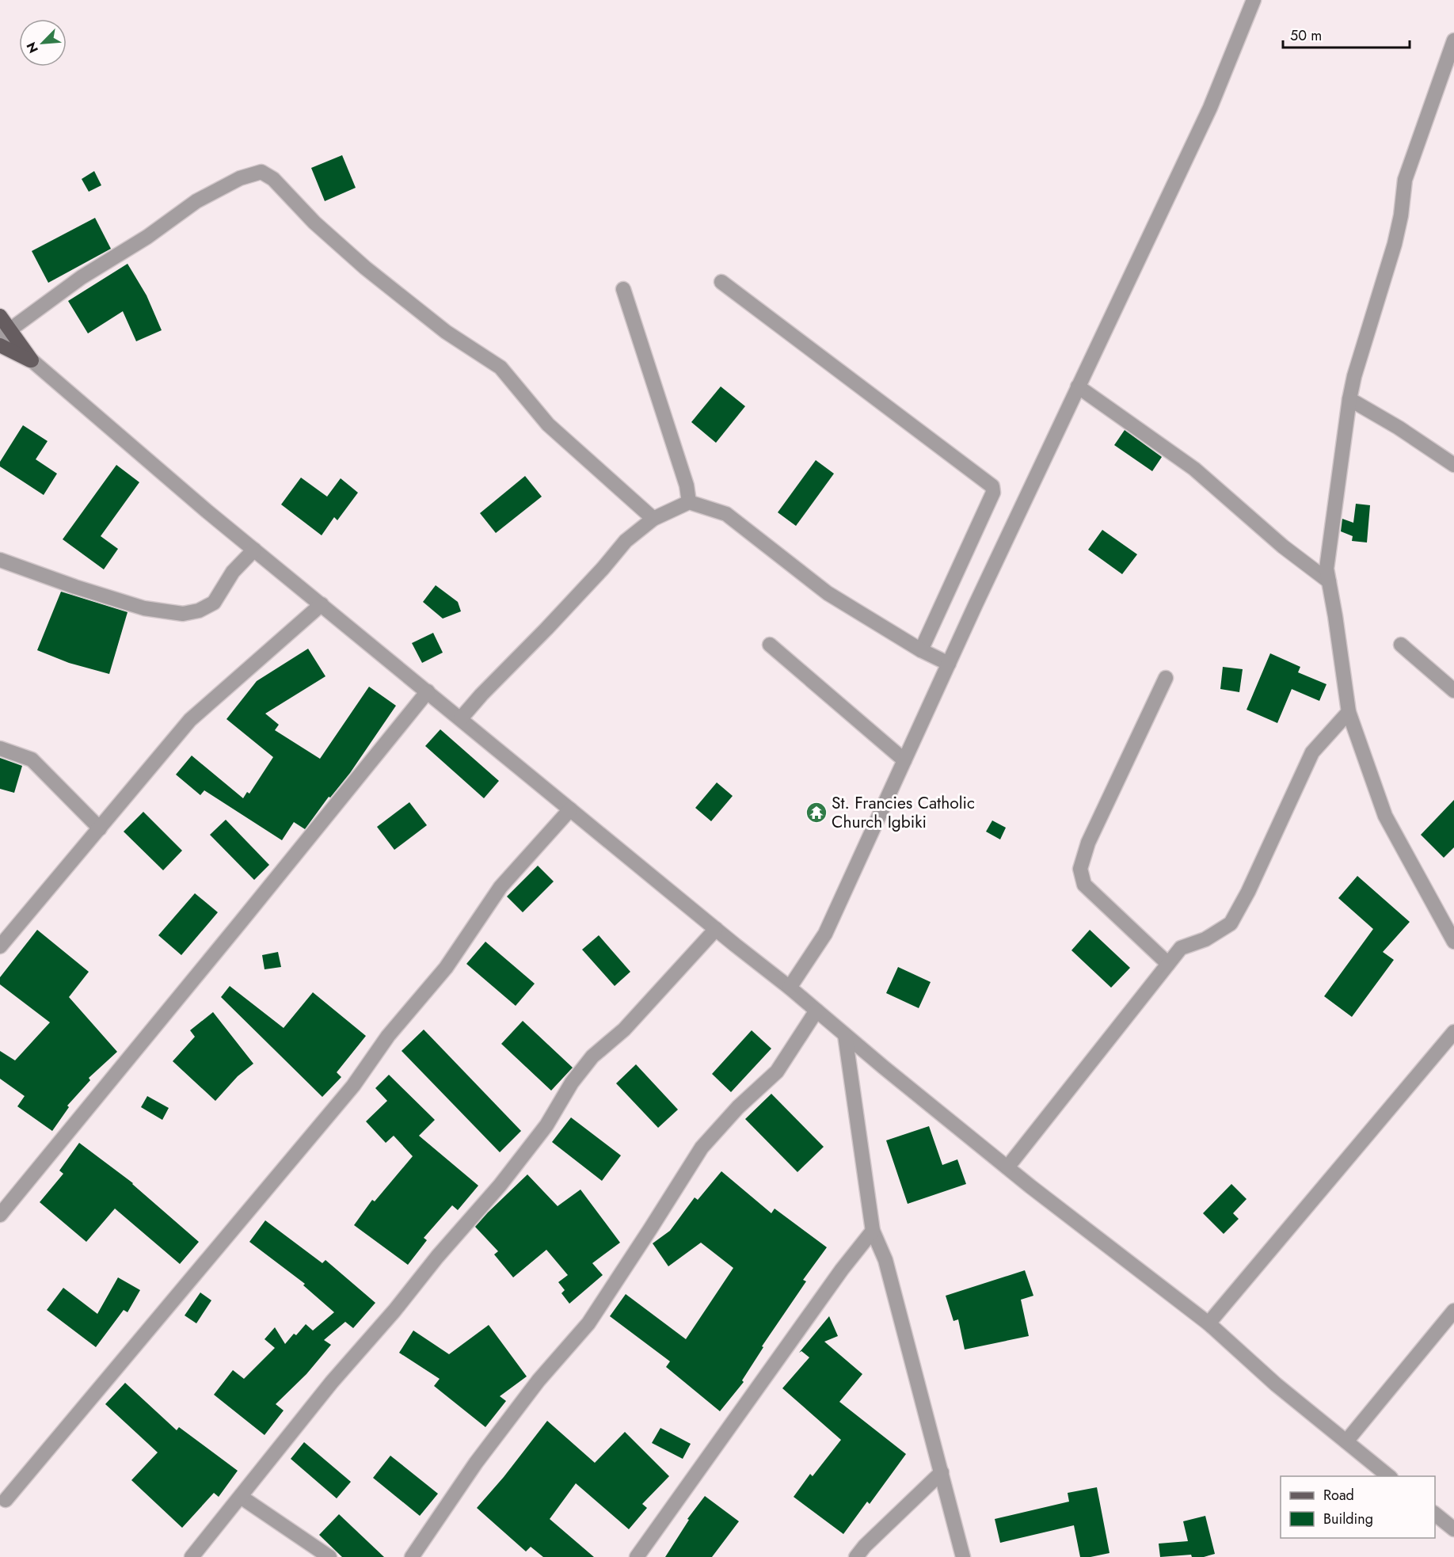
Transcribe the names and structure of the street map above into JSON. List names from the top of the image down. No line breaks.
{"places":{"temple":["St. Francies Catholic Church Igbiki"]},"legend":["Road","Building"],"scale_bar":"50 m","north":"bottom left"}
